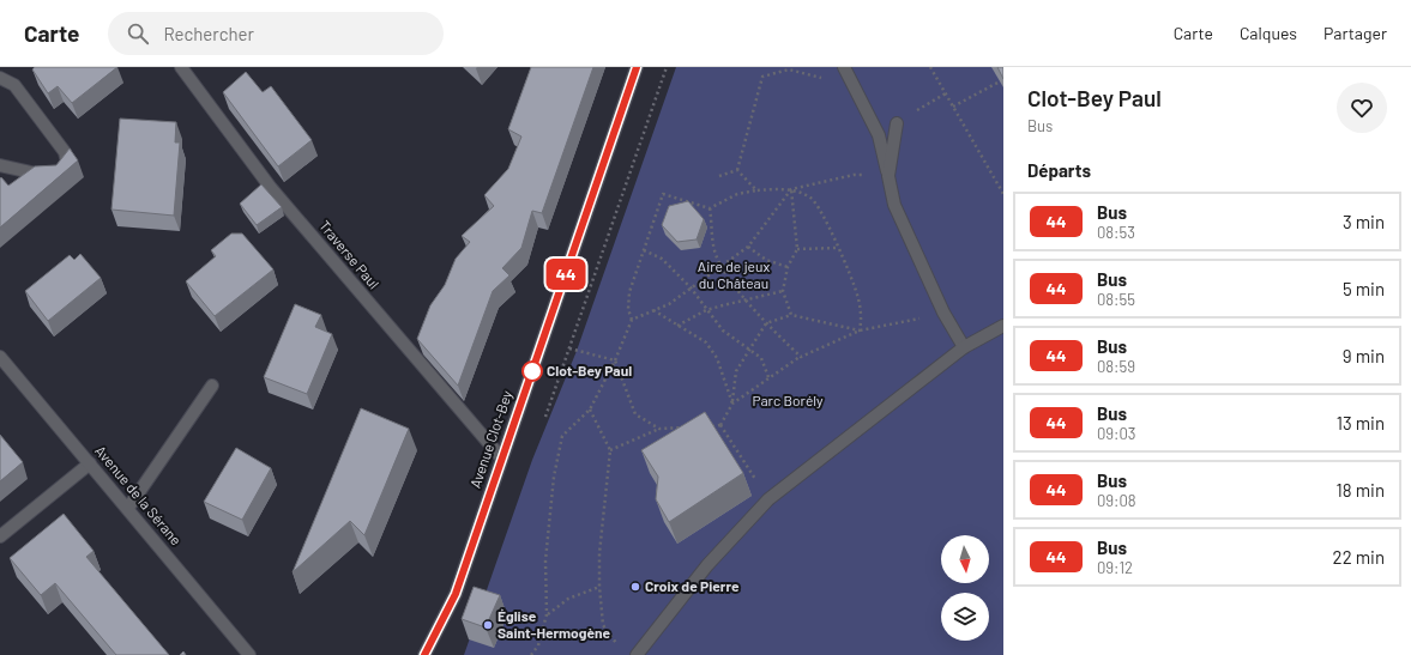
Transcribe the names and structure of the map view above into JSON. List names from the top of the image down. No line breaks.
{"streets":{"street":["Traverse Paul","Avenue Clot-Bey","Avenue de la Sérane"]},"crossings":[["Traverse Paul","Avenue Clot-Bey"]],"parks":["Aire de jeux du Château","Parc Borély"],"places":["Clot-Bey Paul","Croix de Pierre","Église Saint-Hermogène"],"lines":["bus line 44"],"north":"bottom","page":{"header":"Carte","search":"Rechercher","nav":["Carte","Calques","Partager"],"on_map":"44","heading":[["Clot-Bey Paul","Bus"],"Départs"],"list":[{"mark":"44","name":"Bus","note":"08:53","value":"3 min"},{"mark":"44","name":"Bus","note":"08:55","value":"5 min"},{"mark":"44","name":"Bus","note":"08:59","value":"9 min"},{"mark":"44","name":"Bus","note":"09:03","value":"13 min"},{"mark":"44","name":"Bus","note":"09:08","value":"18 min"},{"mark":"44","name":"Bus","note":"09:12","value":"22 min"}]}}
